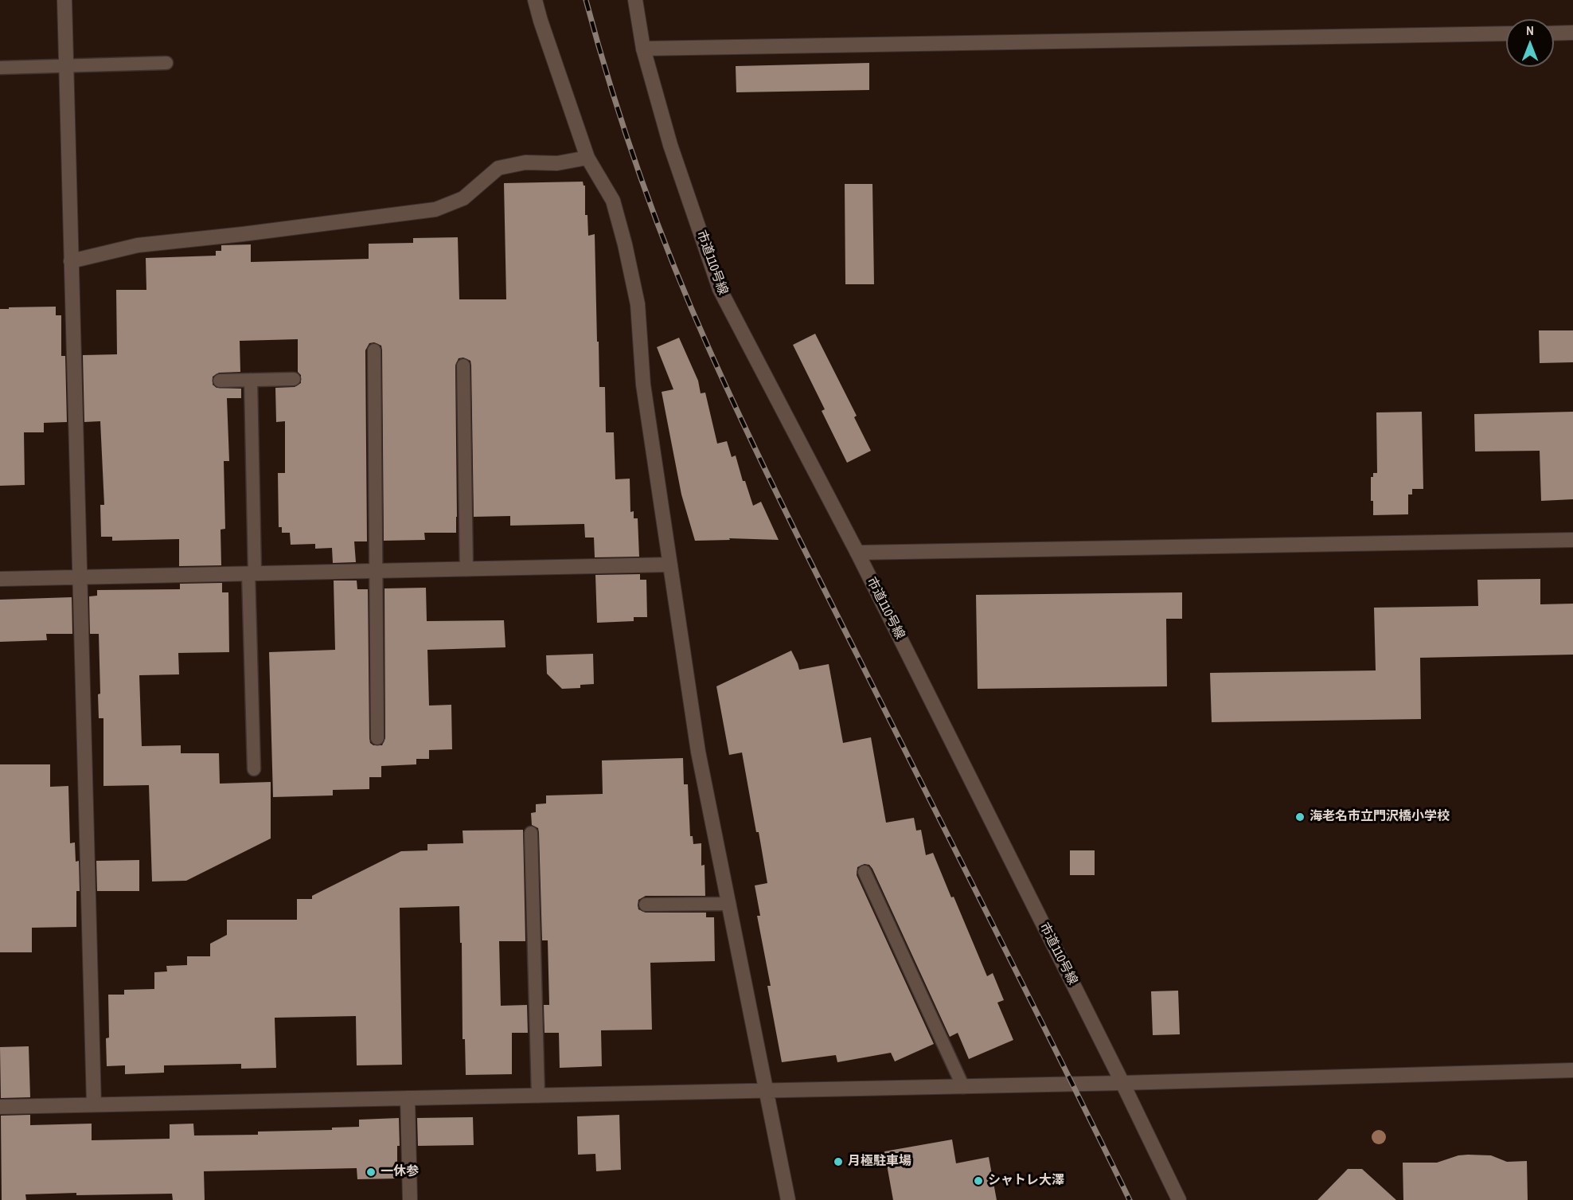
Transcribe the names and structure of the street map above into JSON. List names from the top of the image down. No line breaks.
{"streets":{"street":["市道110号線"]},"places":["海老名市立門沢橋小学校","月極駐車場","一休参","シャトレ大澤"],"north":"top"}
